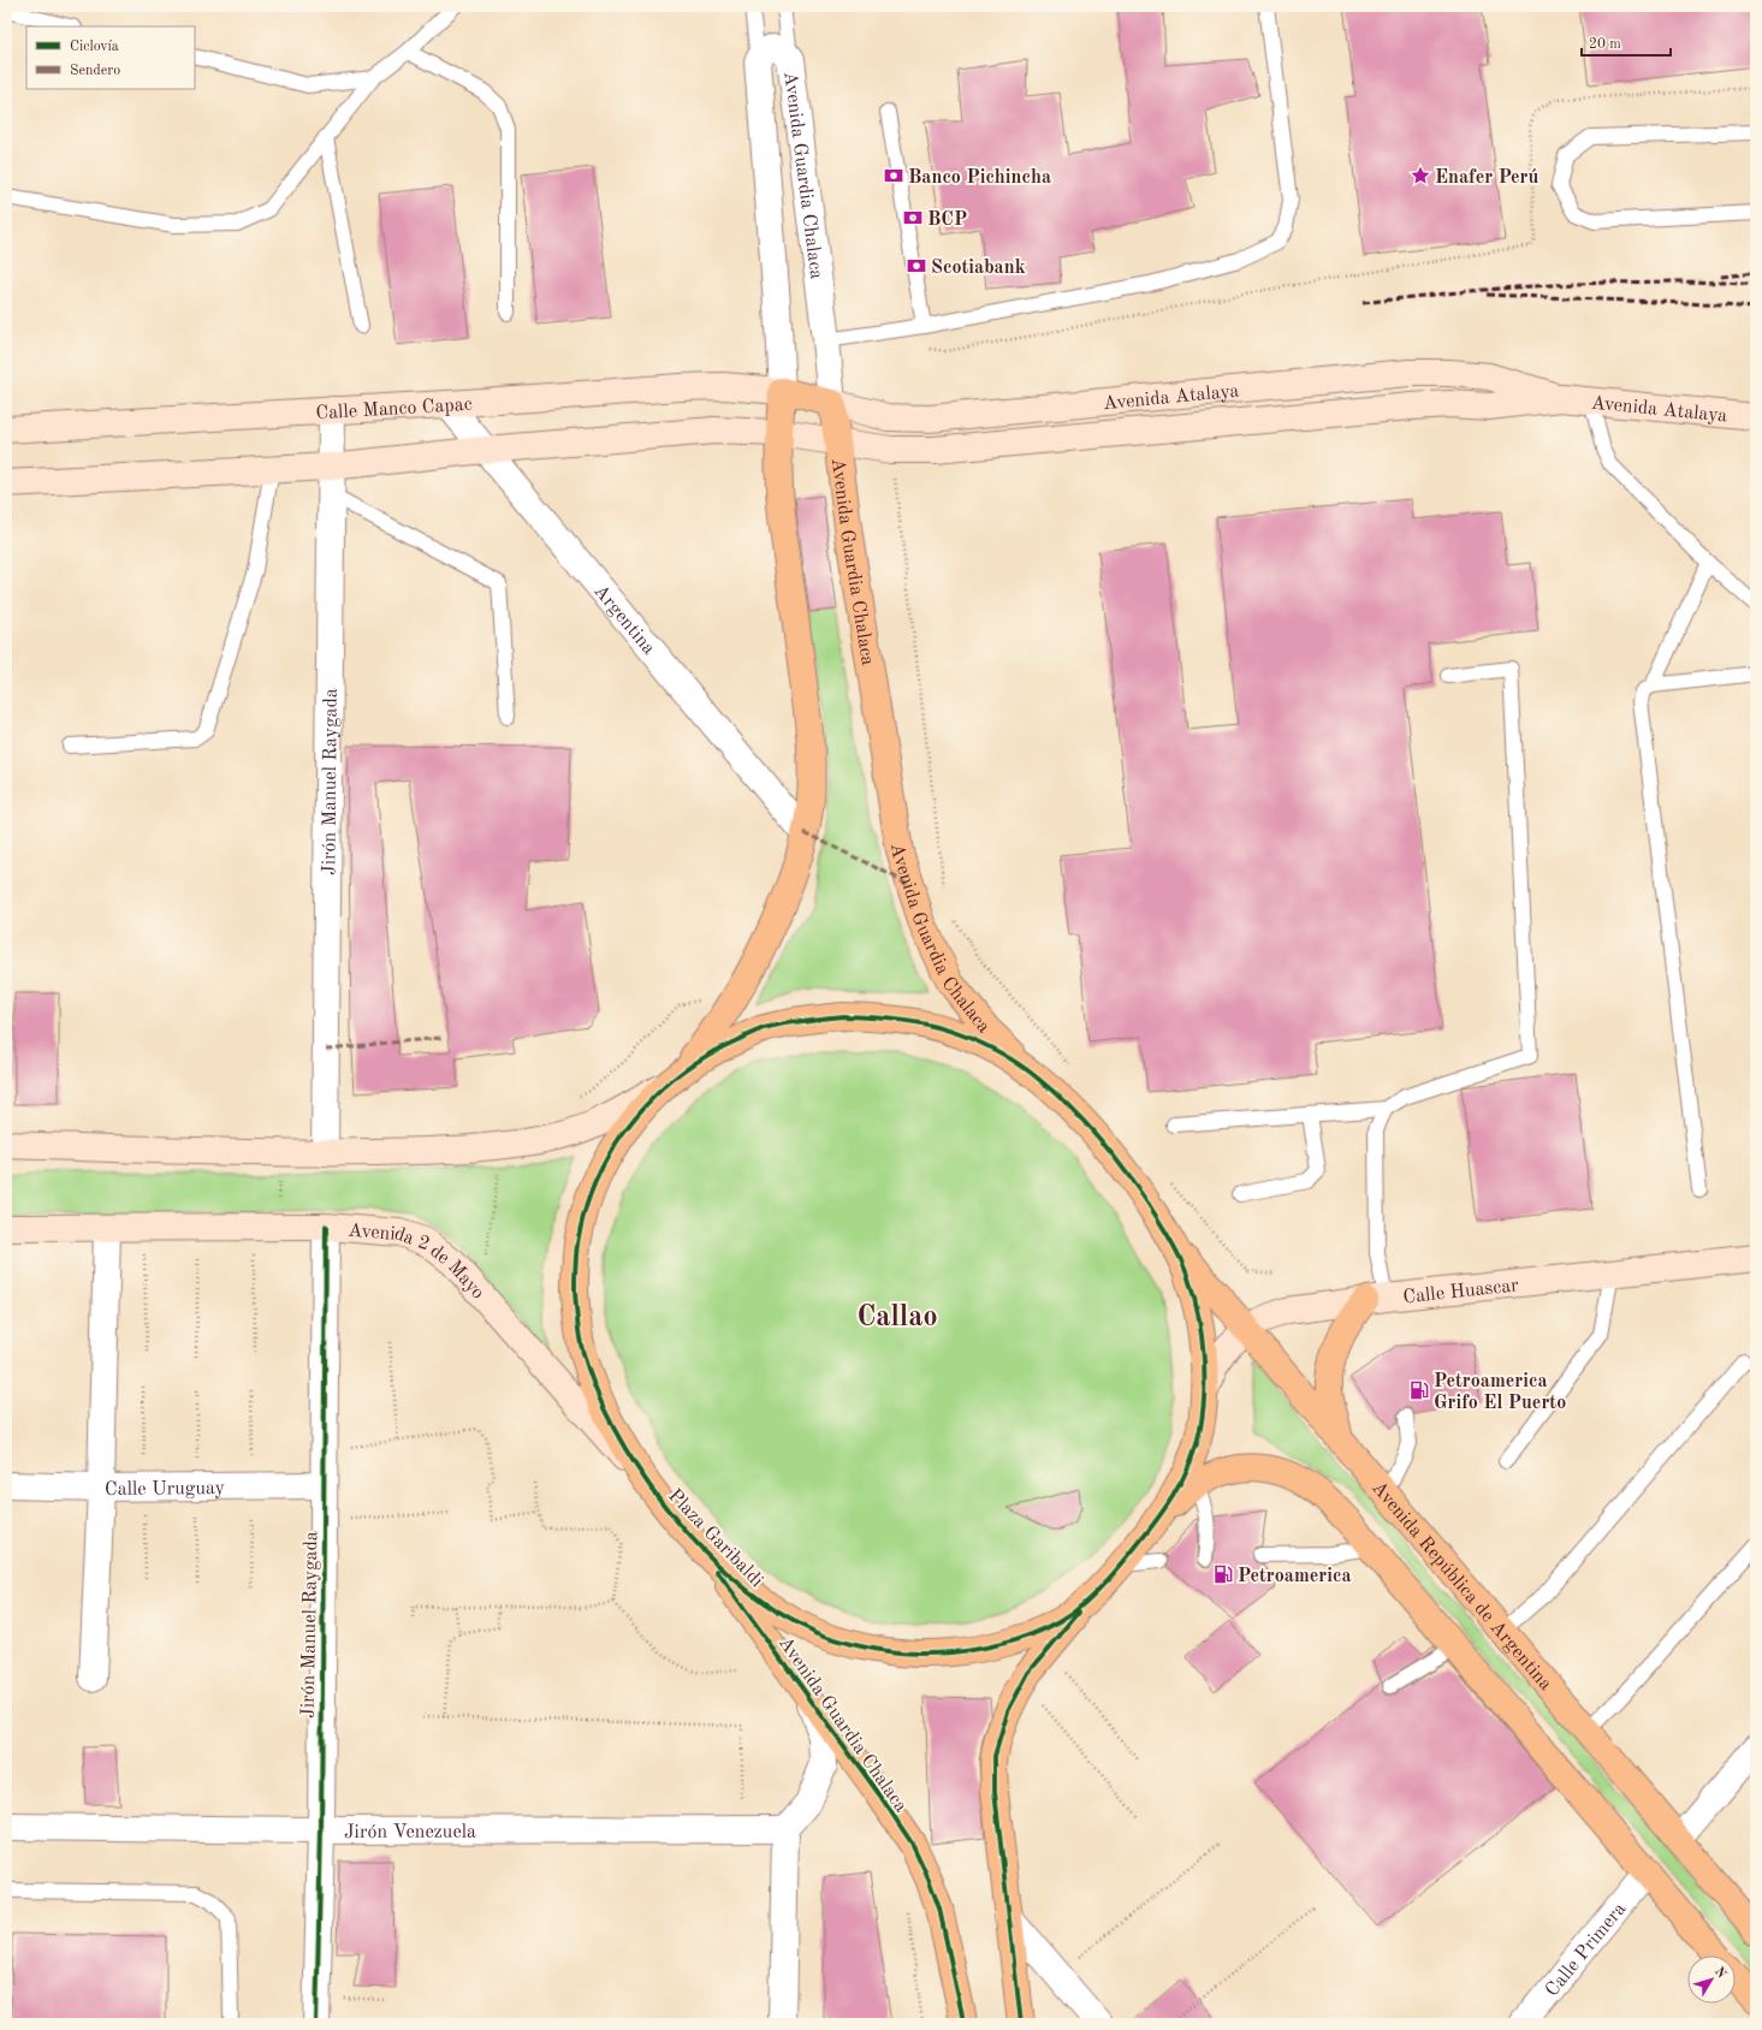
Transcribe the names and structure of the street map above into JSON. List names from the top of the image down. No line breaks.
{"streets":{"main road":["Avenida Guardia Chalaca","Avenida Atalaya","Calle Manco Capac","Avenida 2 de Mayo","Calle Huascar","Plaza Garibaldi","Avenida República de Argentina"],"street":["Argentina","Jirón Manuel Raygada","Calle Uruguay","Jirón Venezuela","Calle Primera"]},"crossings":[["Avenida Guardia Chalaca","Avenida Atalaya"],["Avenida Guardia Chalaca","Calle Manco Capac"],["Avenida Guardia Chalaca","Argentina"],["Avenida Guardia Chalaca","Plaza Garibaldi"],["Avenida Atalaya","Calle Manco Capac"],["Calle Manco Capac","Argentina"],["Calle Manco Capac","Jirón Manuel Raygada"],["Jirón Manuel Raygada","Avenida 2 de Mayo"],["Jirón Manuel Raygada","Calle Uruguay"],["Jirón Manuel Raygada","Jirón Venezuela"],["Avenida 2 de Mayo","Plaza Garibaldi"],["Calle Huascar","Plaza Garibaldi"],["Calle Huascar","Avenida República de Argentina"],["Plaza Garibaldi","Avenida República de Argentina"]],"districts":["Callao"],"places":{"bank":["Banco Pichincha","BCP","Scotiabank"],"place":["Enafer Perú"],"fuel station":["Petroamerica Grifo El Puerto","Petroamerica"]},"legend":["Ciclovía","Sendero"],"scale_bar":"20 m","north":"top right"}
